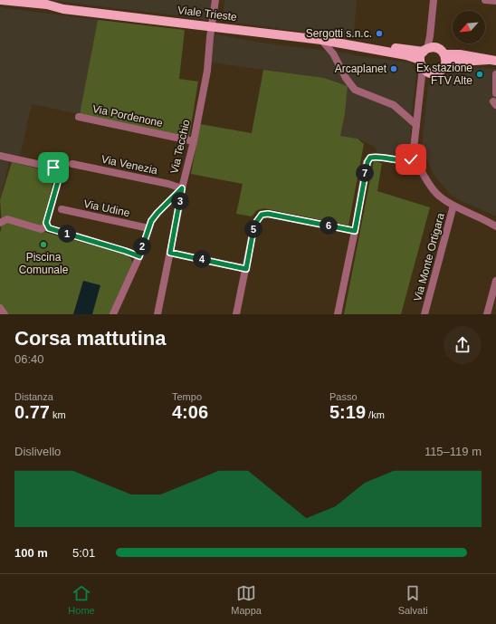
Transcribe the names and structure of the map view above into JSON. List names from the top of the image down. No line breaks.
{"streets":{"main road":["Viale Trieste"],"street":["Via Pordenone","Via Tecchio","Via Venezia","Via Udine","Via Monte Ortigara"]},"crossings":[["Viale Trieste","Via Tecchio"],["Via Pordenone","Via Tecchio"],["Via Tecchio","Via Venezia"]],"places":["Sergotti s.n.c.","Arcaplanet","Ex stazione FTV Alte","Piscina Comunale"],"north":"bottom left","page":{"pins":["7","3","6","5","1","2","4"],"heading":["Corsa mattutina","06:40"],"stats":[["Distanza","0.77 km"],["Tempo","4:06"],["Passo","5:19 /km"]],"chart":["Dislivello","115–119 m"],"list":[{"name":"100 m","note":"5:01"}],"tabs":["Home","Mappa","Salvati"]}}
